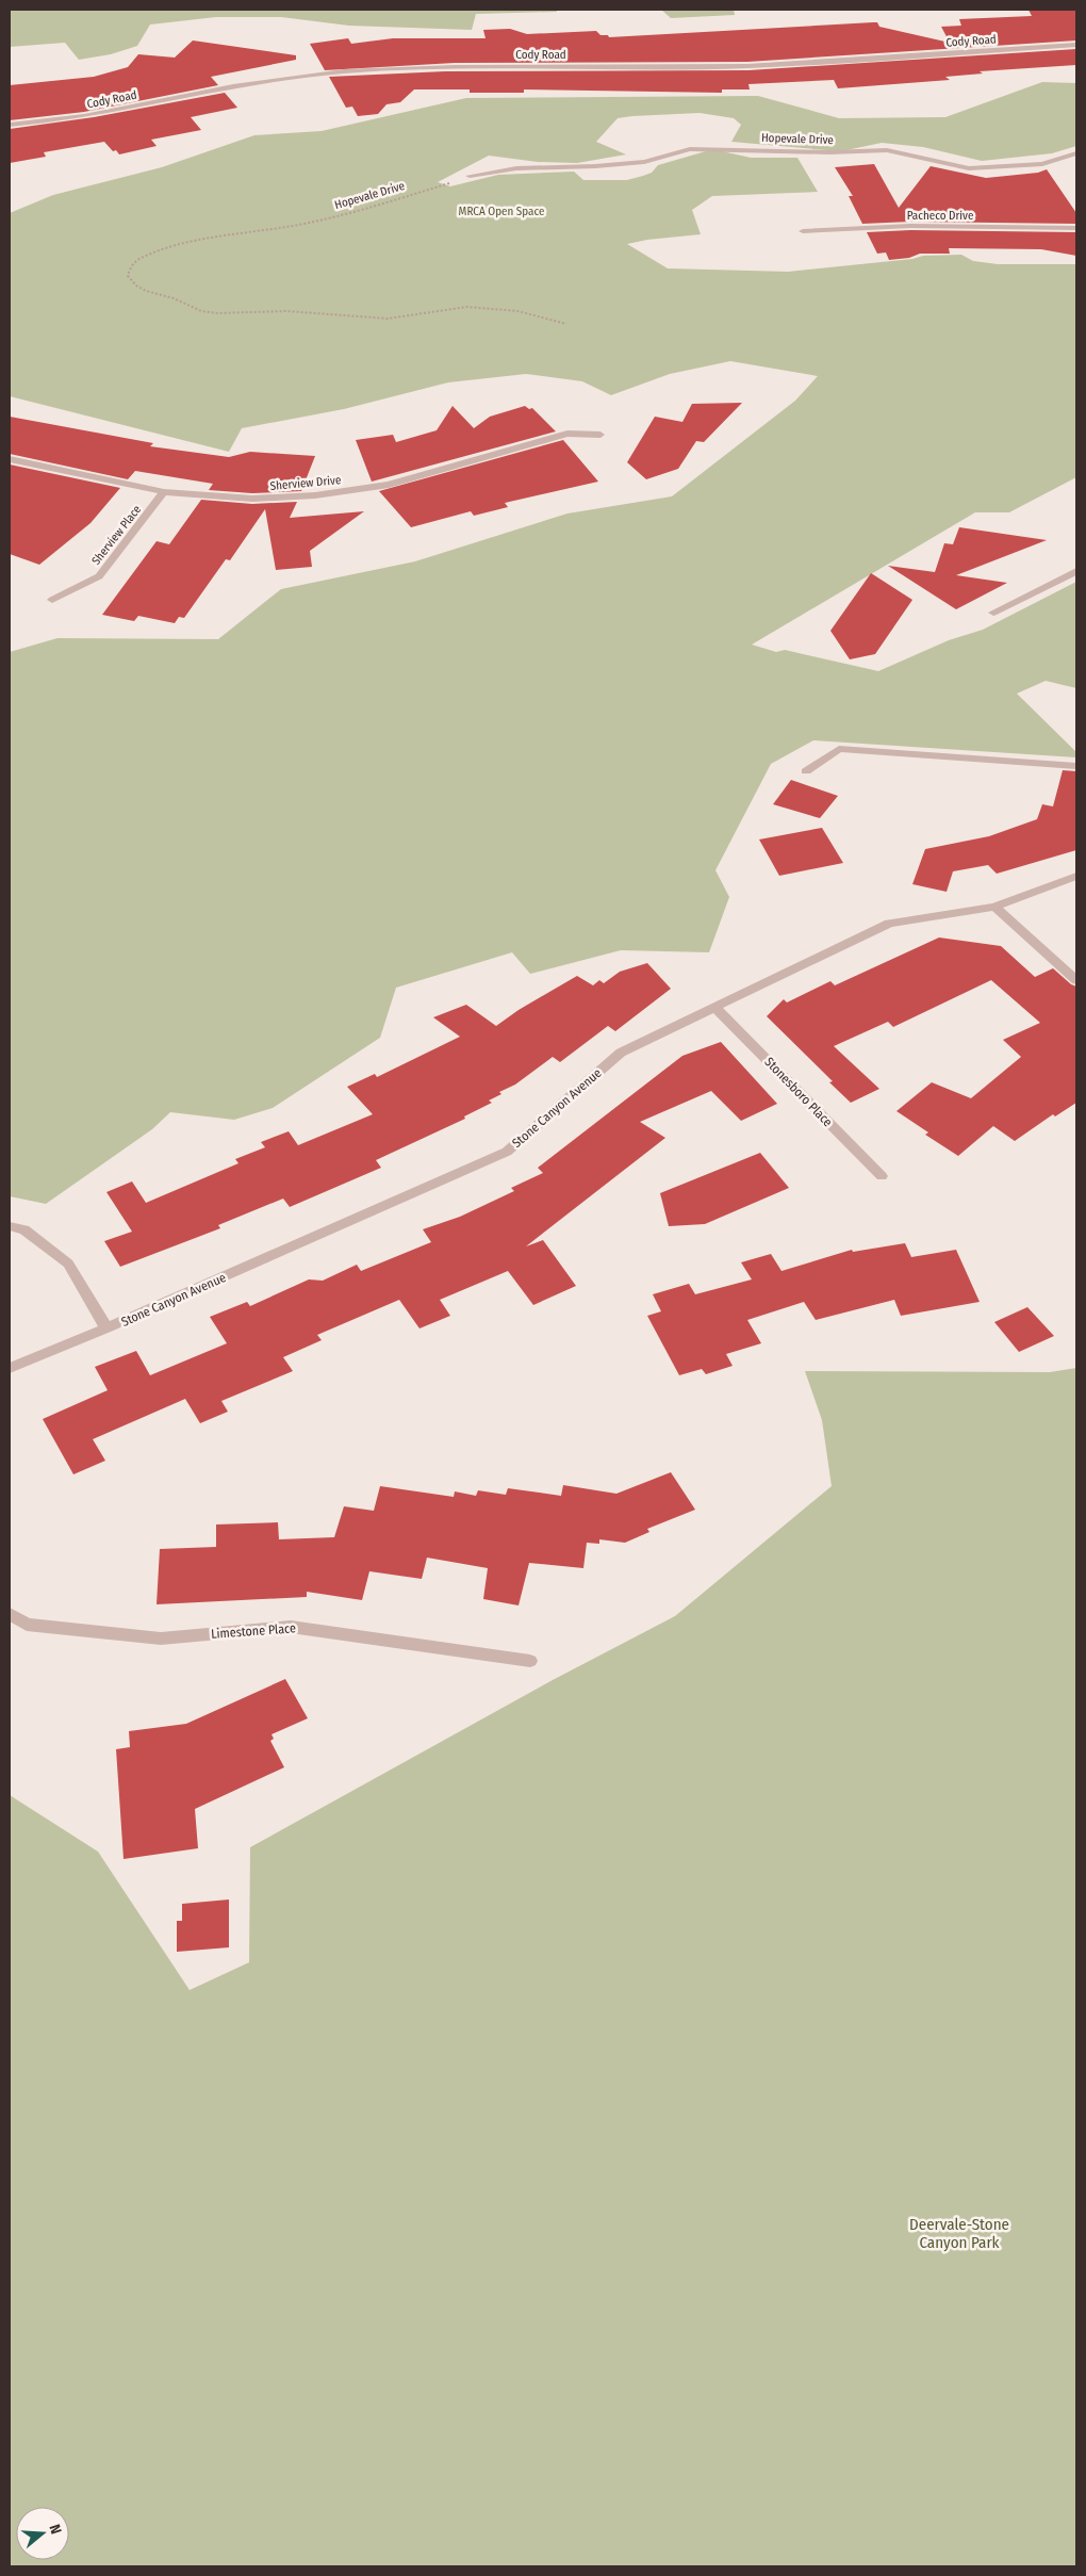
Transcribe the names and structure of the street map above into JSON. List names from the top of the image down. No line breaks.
{"streets":{"street":["Cody Road","Hopevale Drive","Pacheco Drive","Sherview Drive","Sherview Place","Stonesboro Place","Stone Canyon Avenue","Limestone Place"]},"crossings":[["Sherview Drive","Sherview Place"],["Stonesboro Place","Stone Canyon Avenue"]],"parks":["MRCA Open Space","Deervale-Stone Canyon Park"],"north":"right"}
